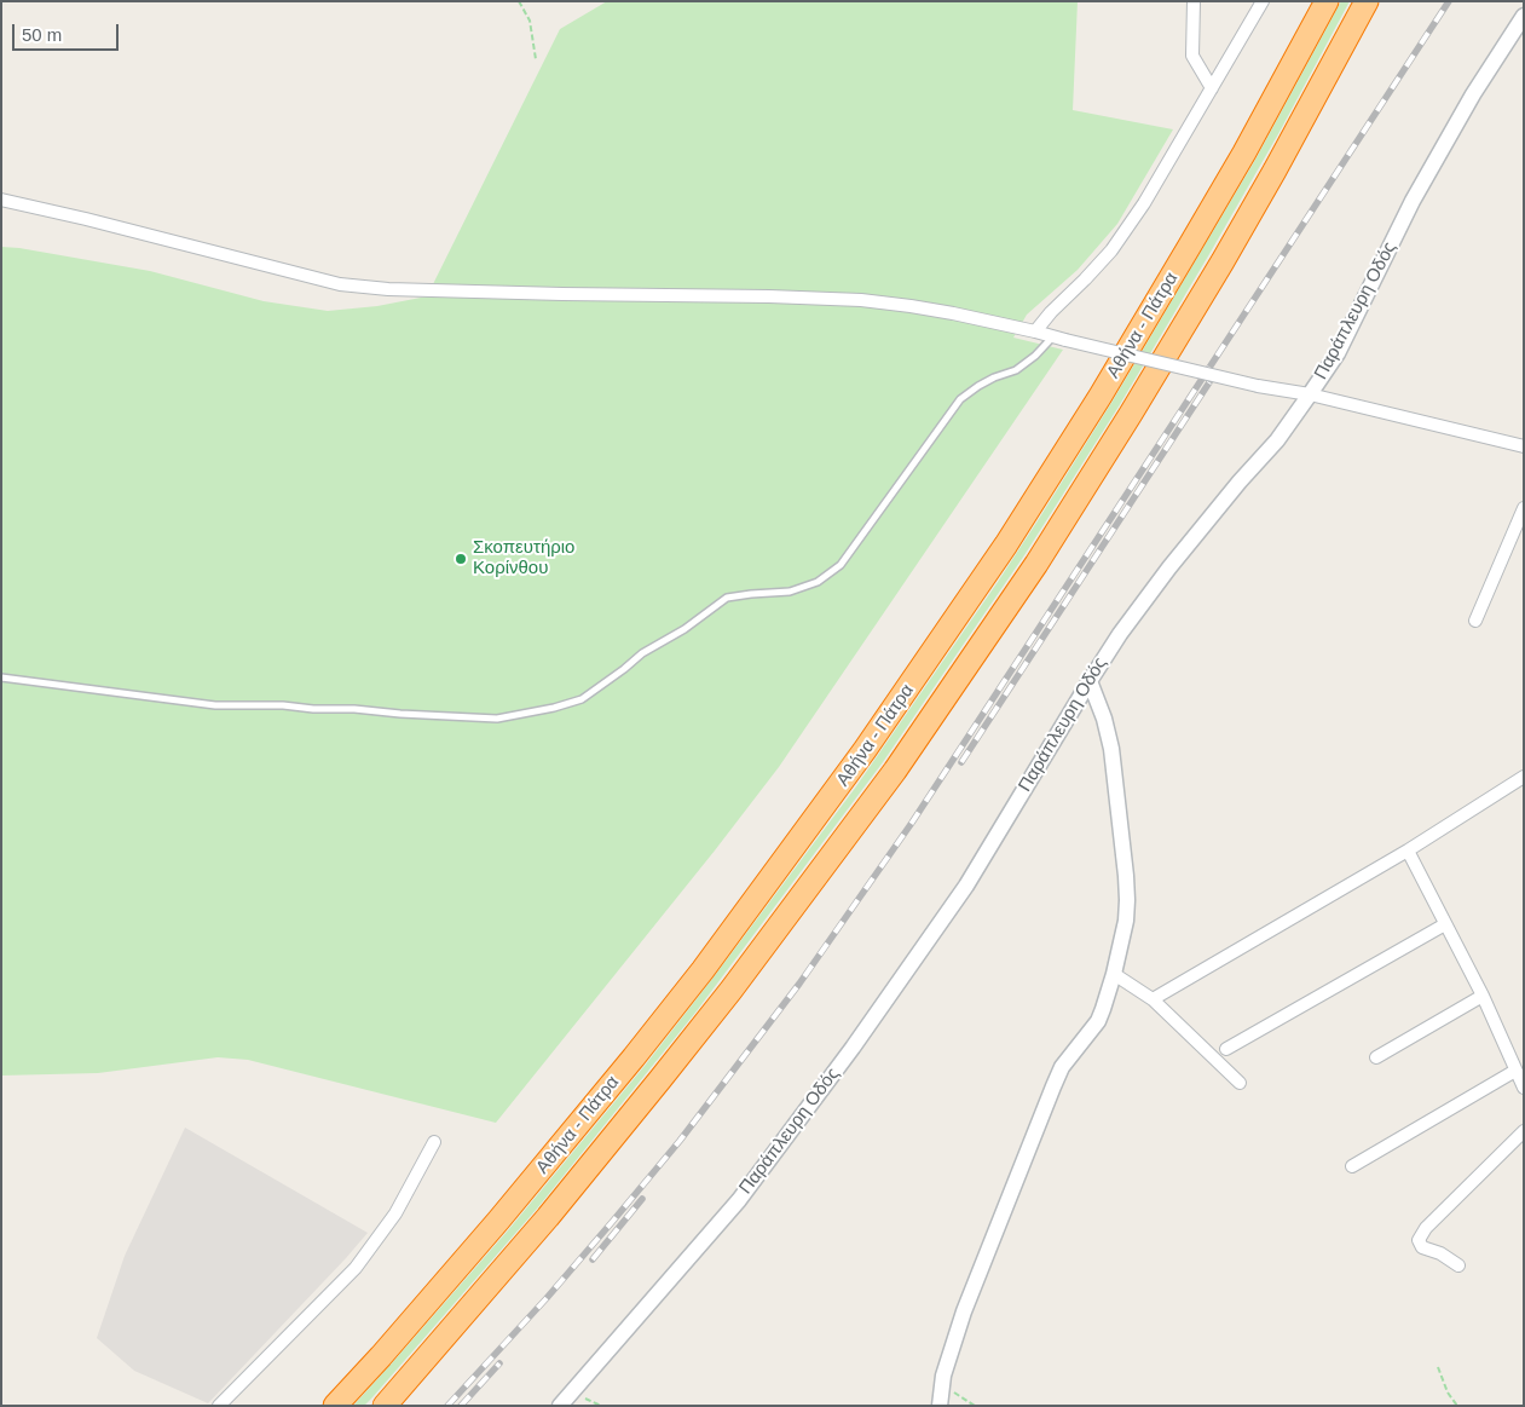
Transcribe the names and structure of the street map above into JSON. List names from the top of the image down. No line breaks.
{"streets":{"highway":["Αθήνα - Πάτρα"],"street":["Παράπλευρη Οδός"]},"places":["Σκοπευτήριο Κορίνθου"],"scale_bar":"50 m"}
